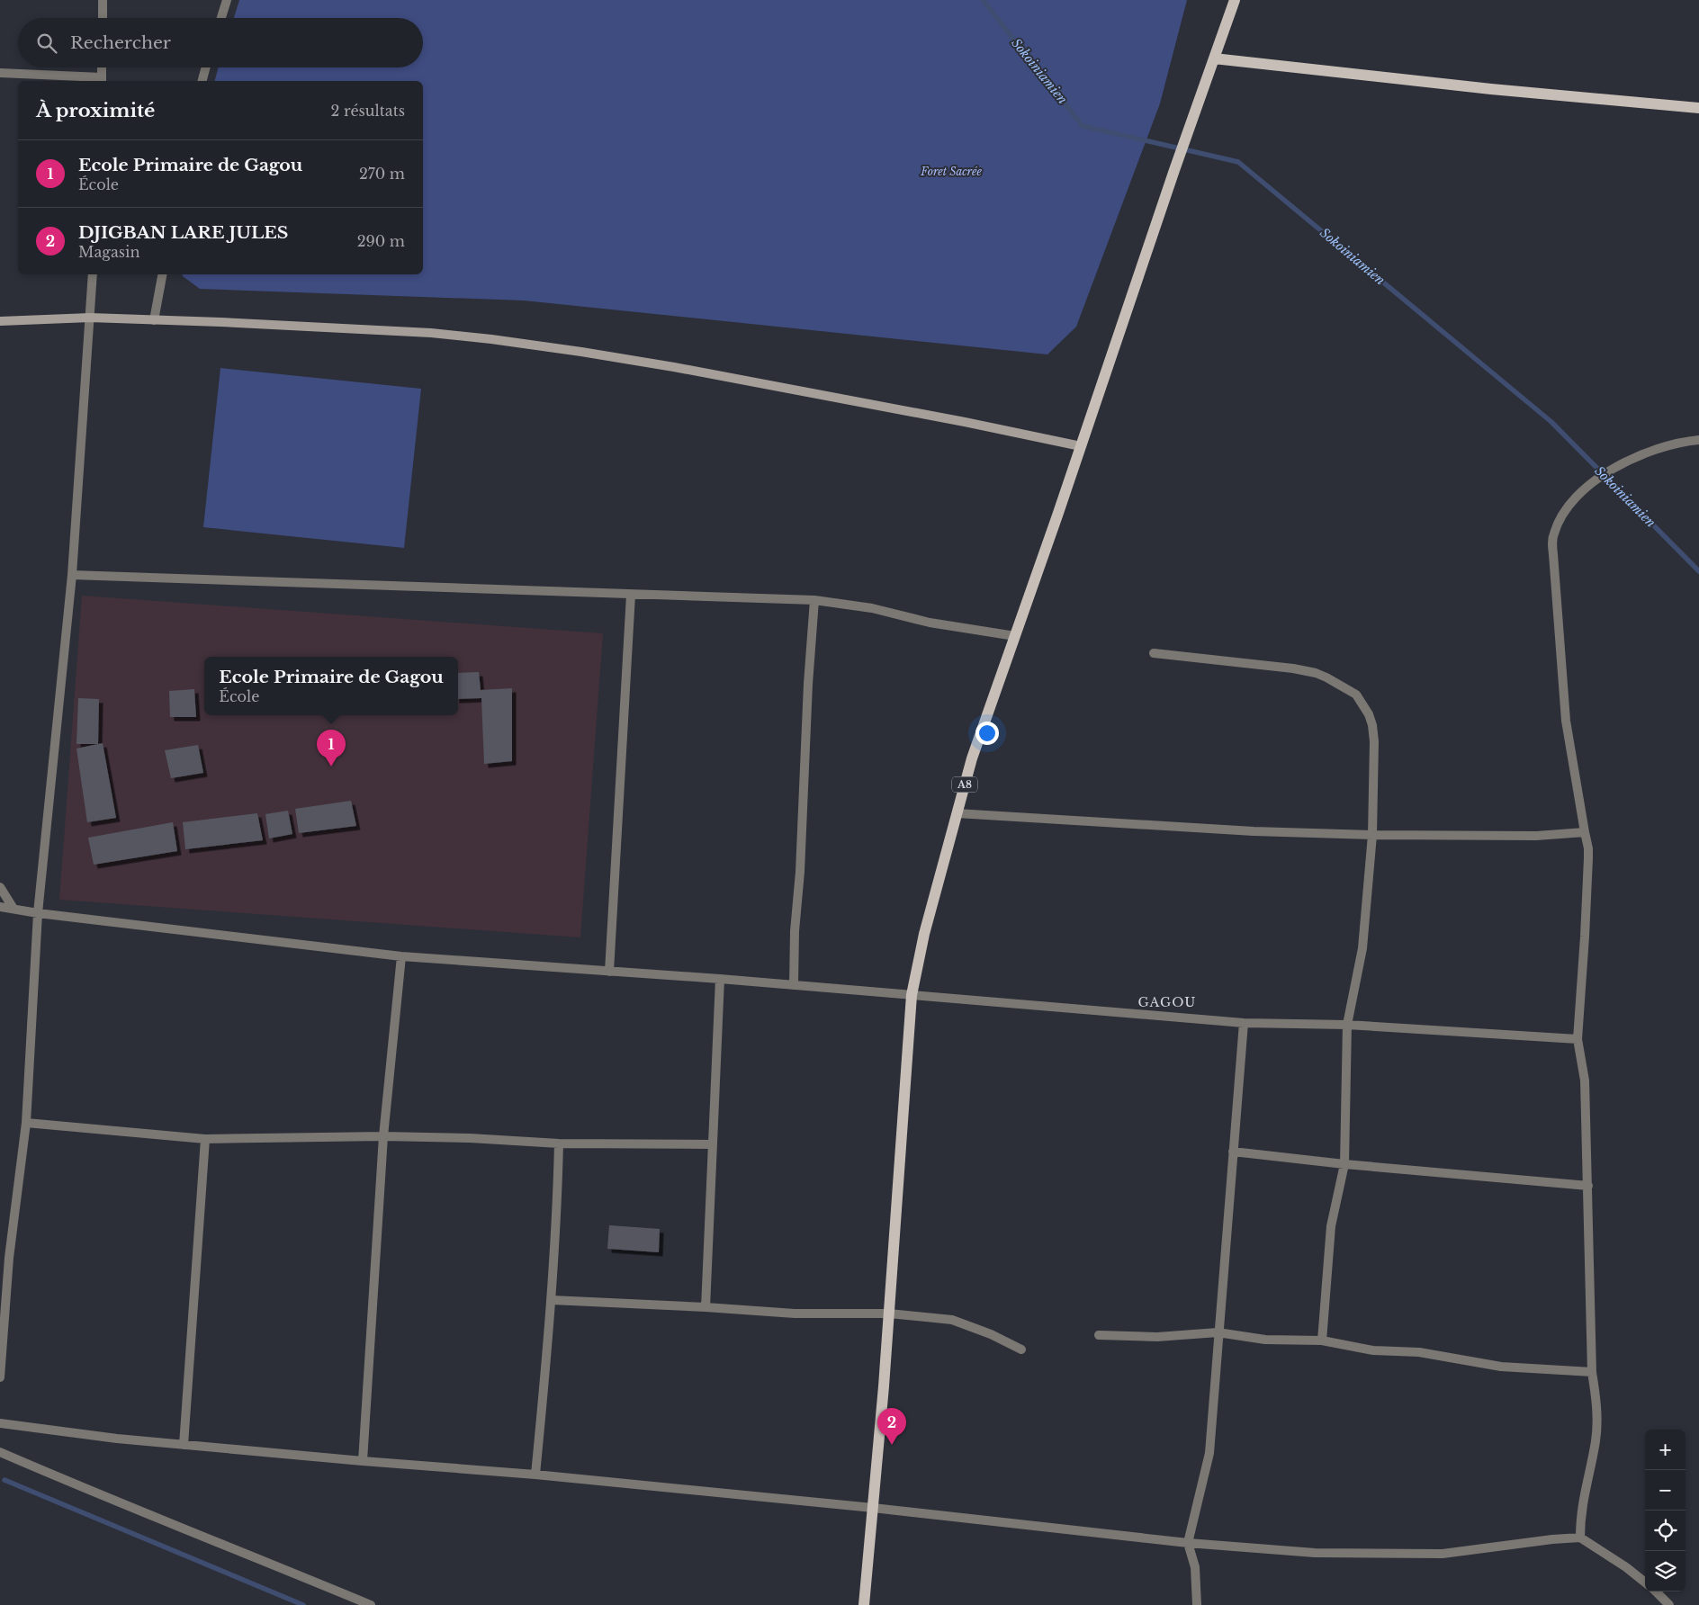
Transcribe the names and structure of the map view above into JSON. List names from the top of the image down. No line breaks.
{"streets":{"main road":["A8"]},"districts":["GAGOU"],"water":["Sokoiniamien"],"parks":["Foret Sacrée"],"page":{"search":"Rechercher","heading":["À proximité","2 résultats"],"list":[{"mark":"1","name":"Ecole Primaire de Gagou","note":"École","value":"270 m"},{"mark":"2","name":"DJIGBAN LARE JULES","note":"Magasin","value":"290 m"}],"popup":["Ecole Primaire de Gagou","École"],"pins":["1","2"],"map_buttons":["+","−"]}}
